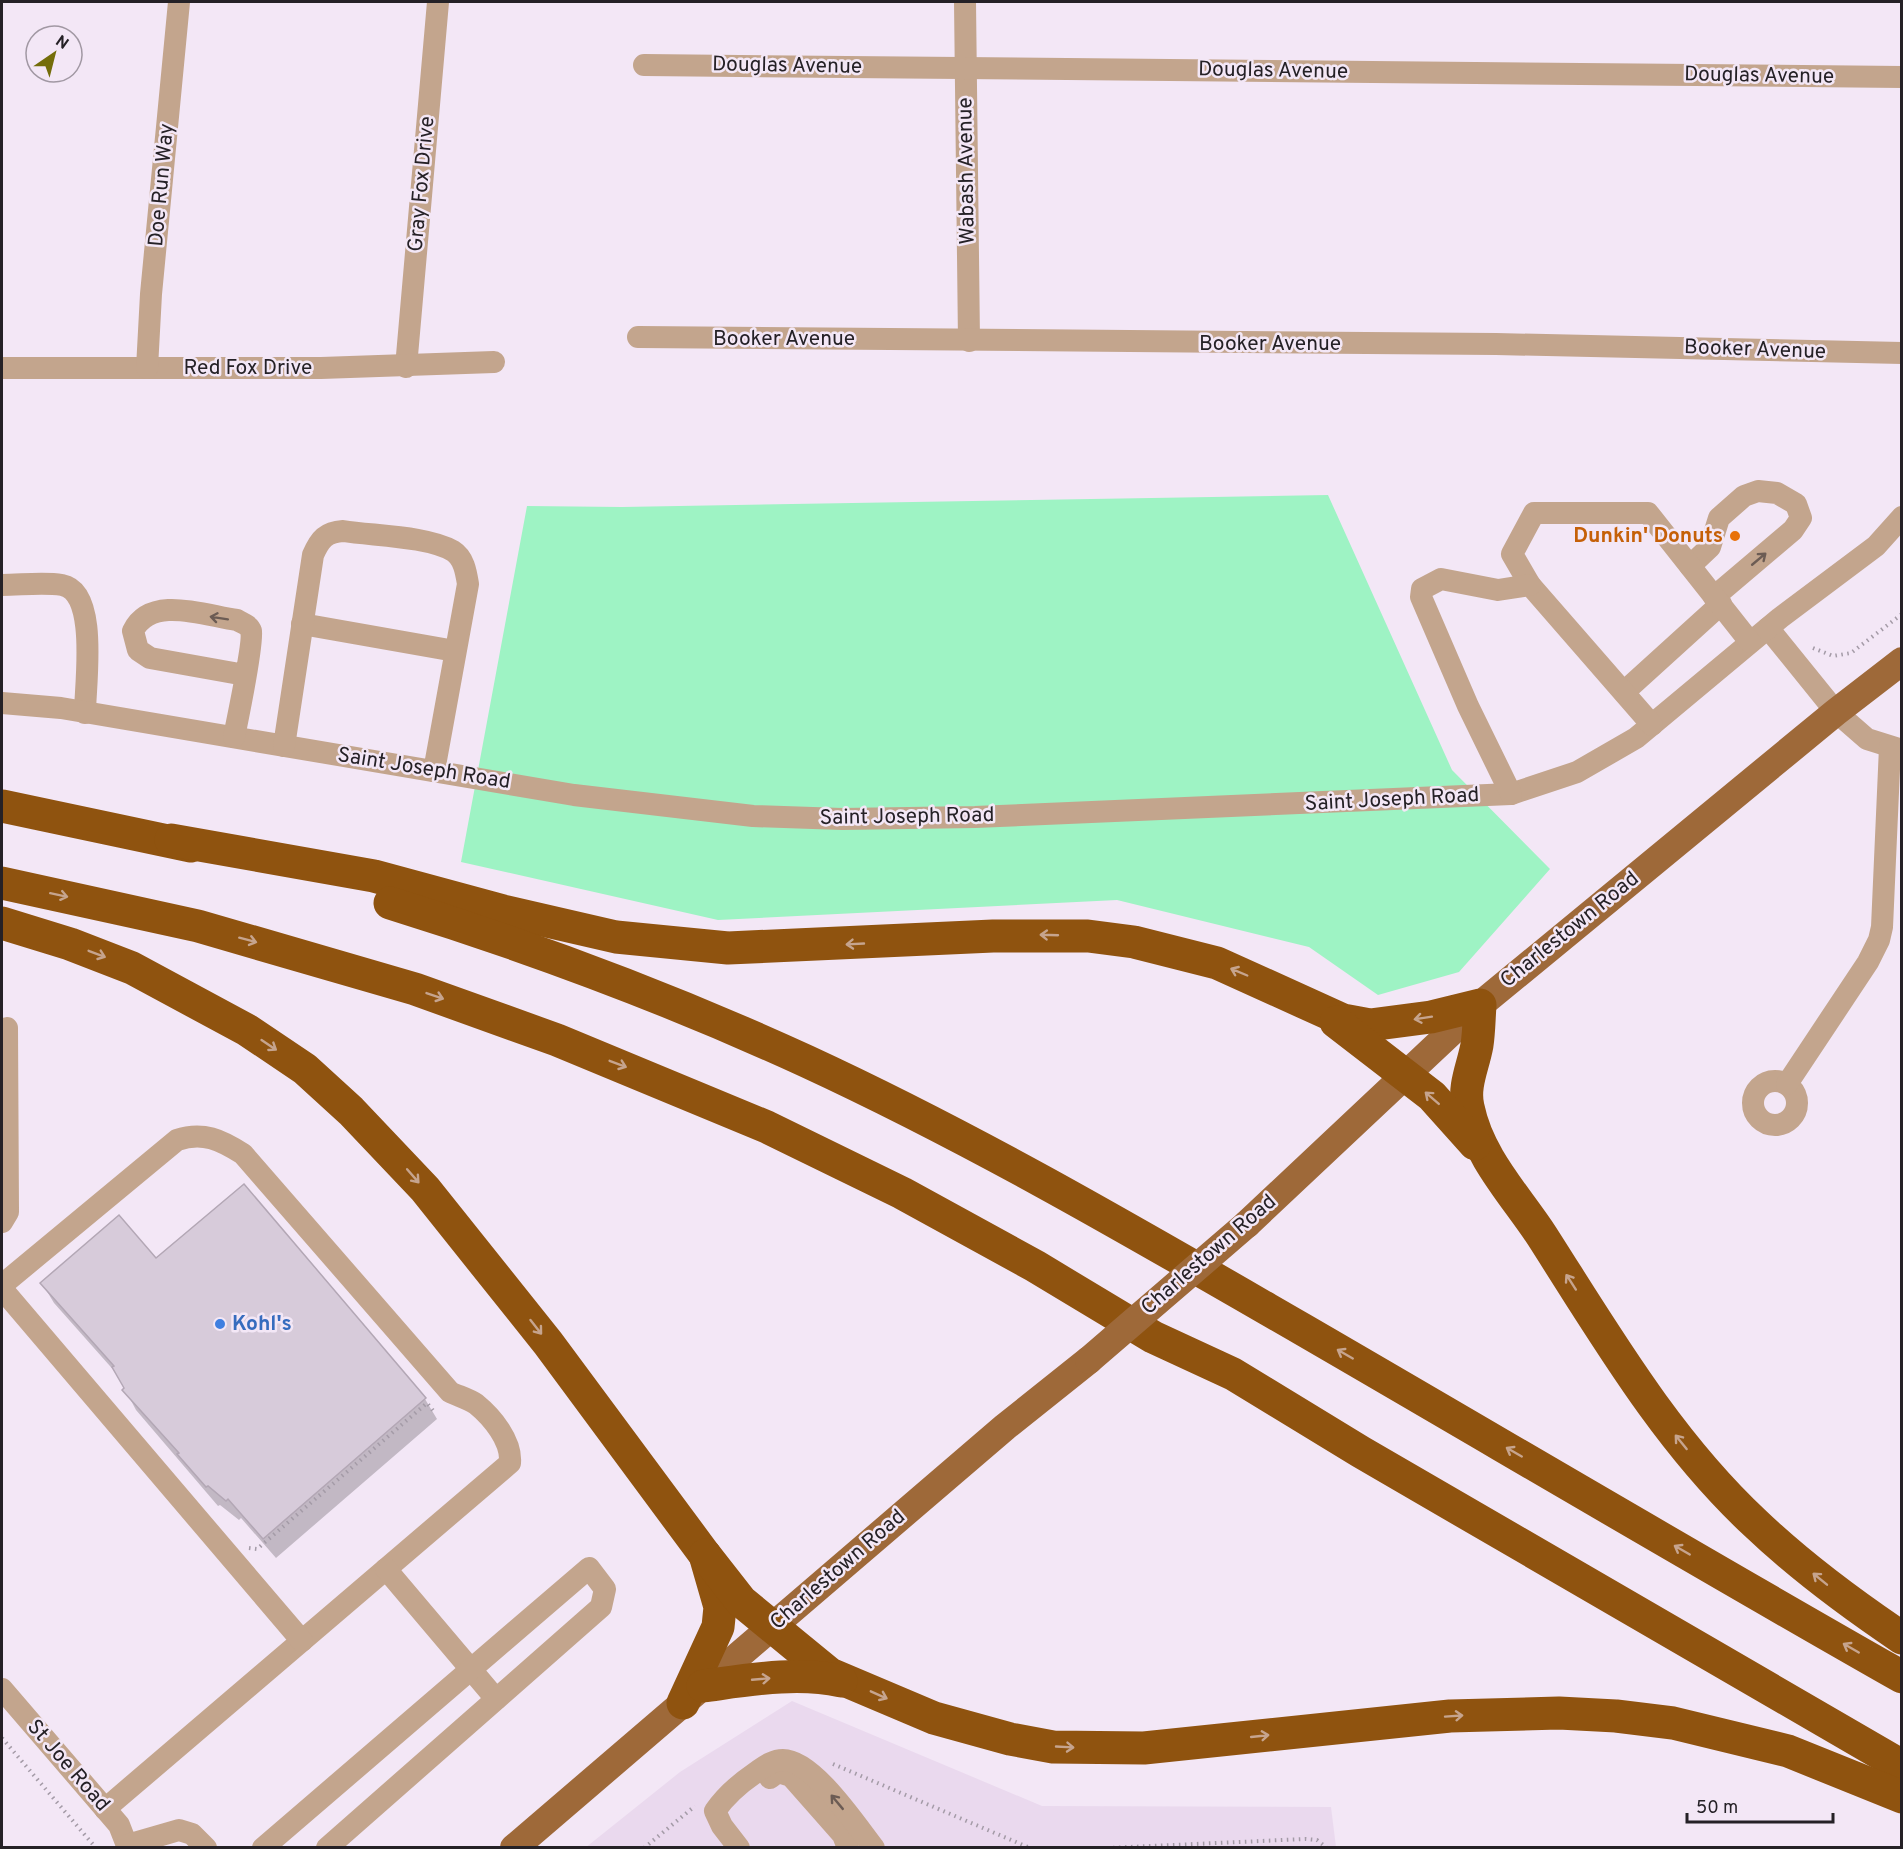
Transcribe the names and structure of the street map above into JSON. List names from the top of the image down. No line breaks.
{"streets":{"main road":["Charlestown Road"],"street":["Douglas Avenue","Wabash Avenue","Gray Fox Drive","Doe Run Way","Booker Avenue","Red Fox Drive","Saint Joseph Road","St Joe Road"]},"crossings":[["Douglas Avenue","Wabash Avenue"],["Wabash Avenue","Booker Avenue"],["Gray Fox Drive","Red Fox Drive"],["Doe Run Way","Red Fox Drive"]],"places":["Dunkin' Donuts","Kohl's"],"scale_bar":"50 m","north":"top right"}
